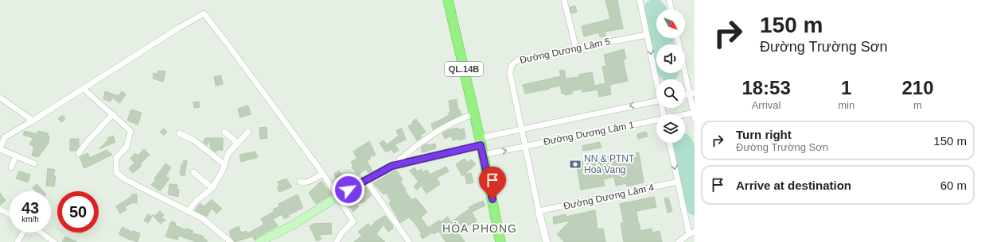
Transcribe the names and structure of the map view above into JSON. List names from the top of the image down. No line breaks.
{"streets":{"highway":["QL.14B"],"street":["Đường Dương Lâm 5","Đường Dương Lâm 1","Đường Dương Lâm 4"]},"crossings":[["Đường Dương Lâm 5","Đường Dương Lâm 1"],["QL.14B","Đường Dương Lâm 1"]],"districts":["HÒA PHONG"],"places":{"bank":["NN & PTNT Hoà Vang"]},"north":"bottom right","page":{"turn":["150 m","Đường Trường Sơn"],"eta":["18:53","Arrival","1","min","210","m"],"list":[{"name":"Turn right","note":"Đường Trường Sơn","value":"150 m"},{"name":"Arrive at destination","value":"60 m"}],"speed":"43 km/h","limit":"50"}}
